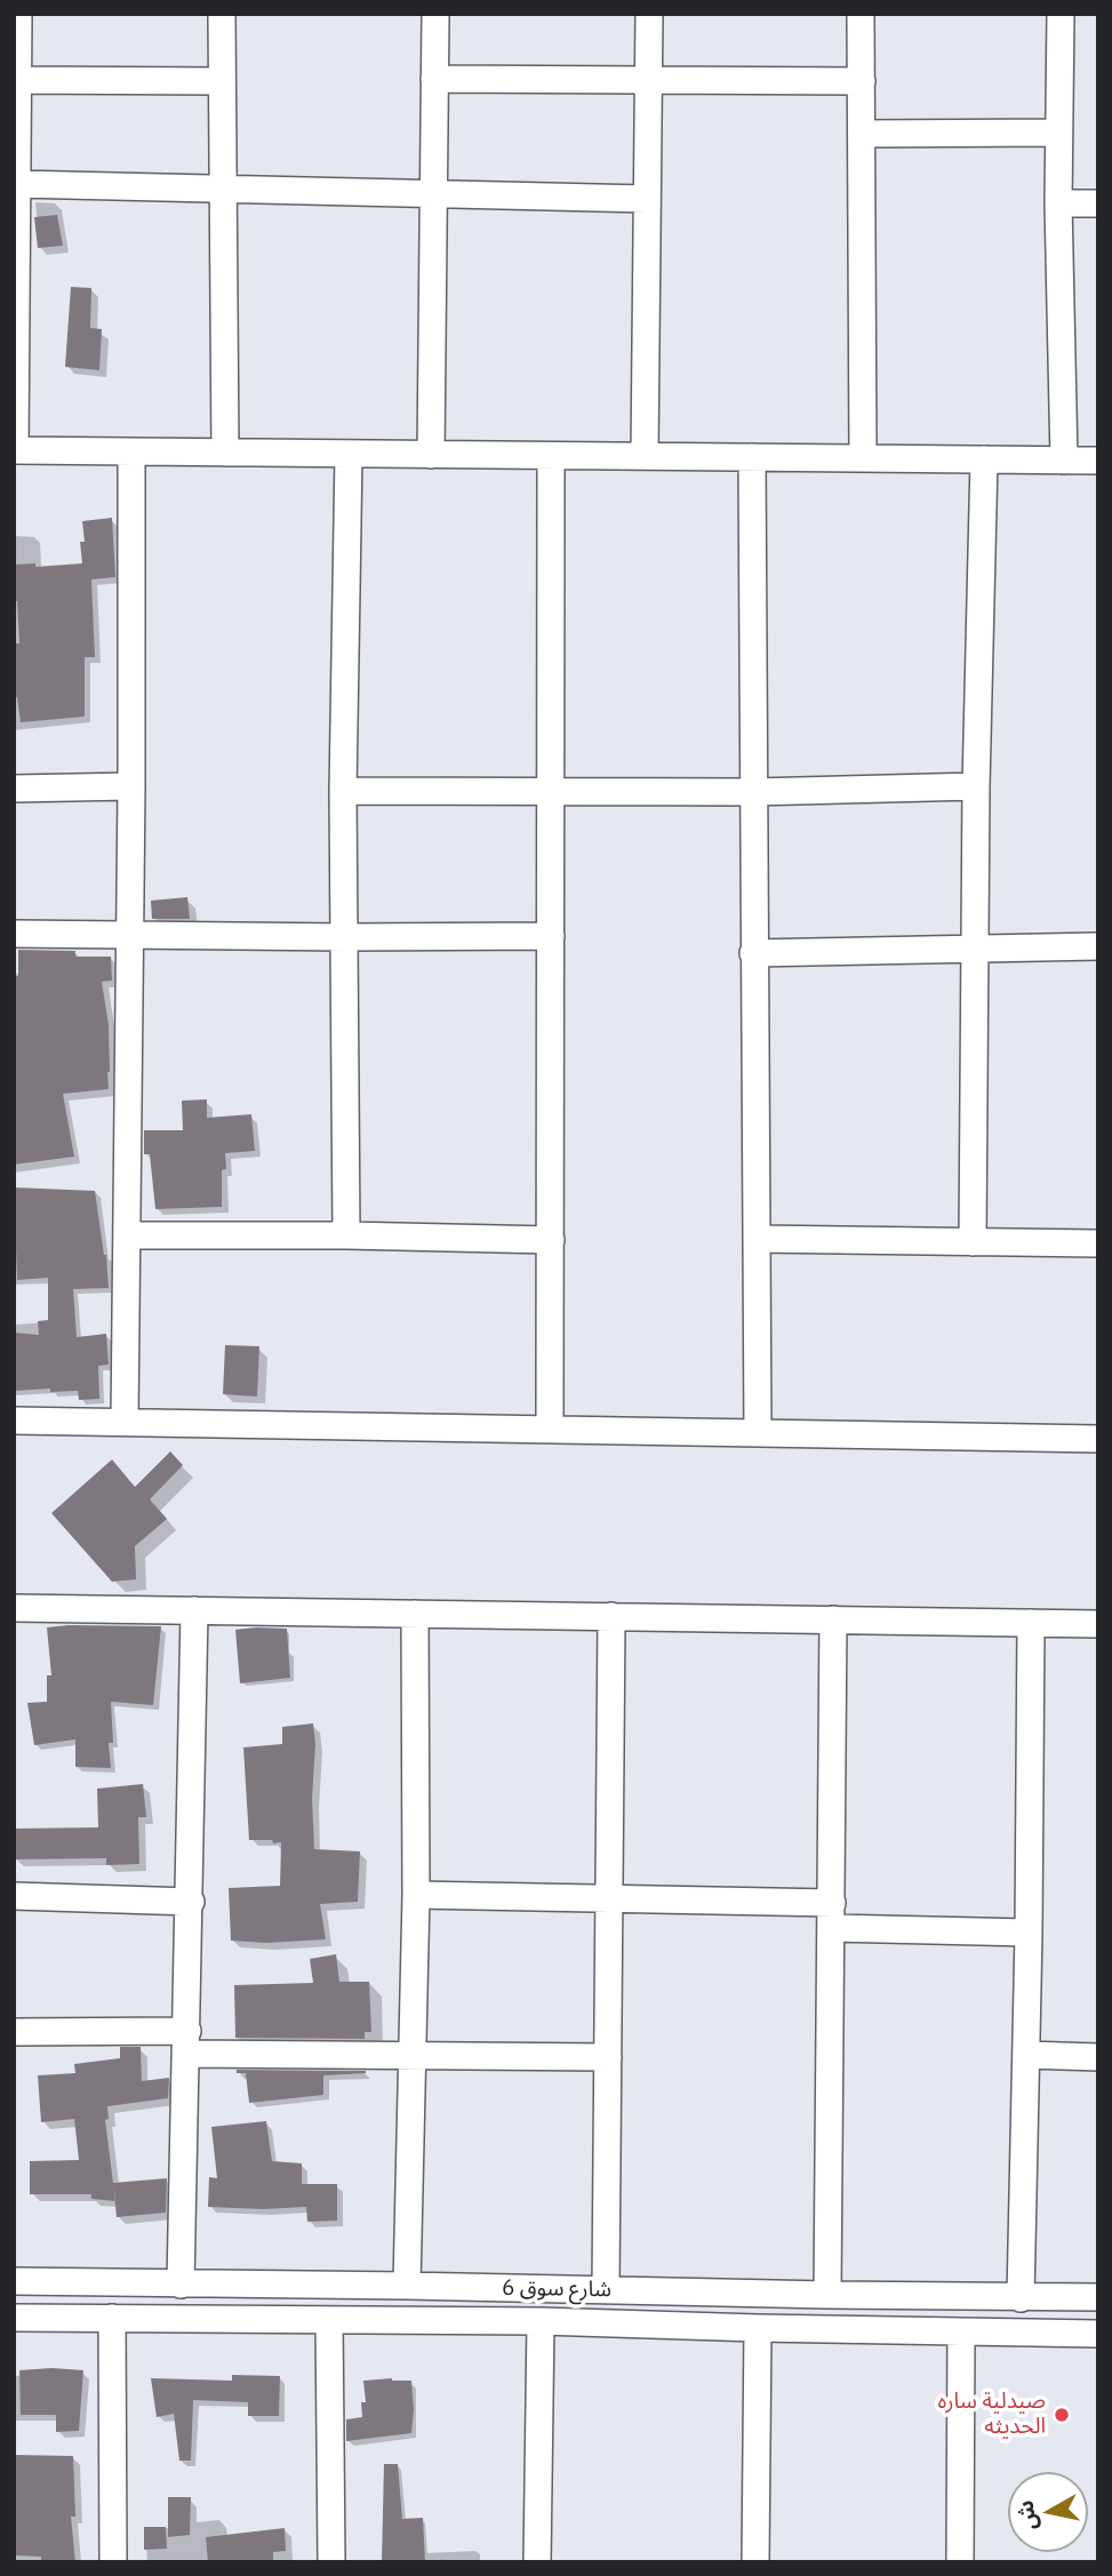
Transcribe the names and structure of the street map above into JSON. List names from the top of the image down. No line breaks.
{"streets":{"street":["شارع سوق 6"]},"places":["صيدلية ساره الحديثه"],"north":"left"}
